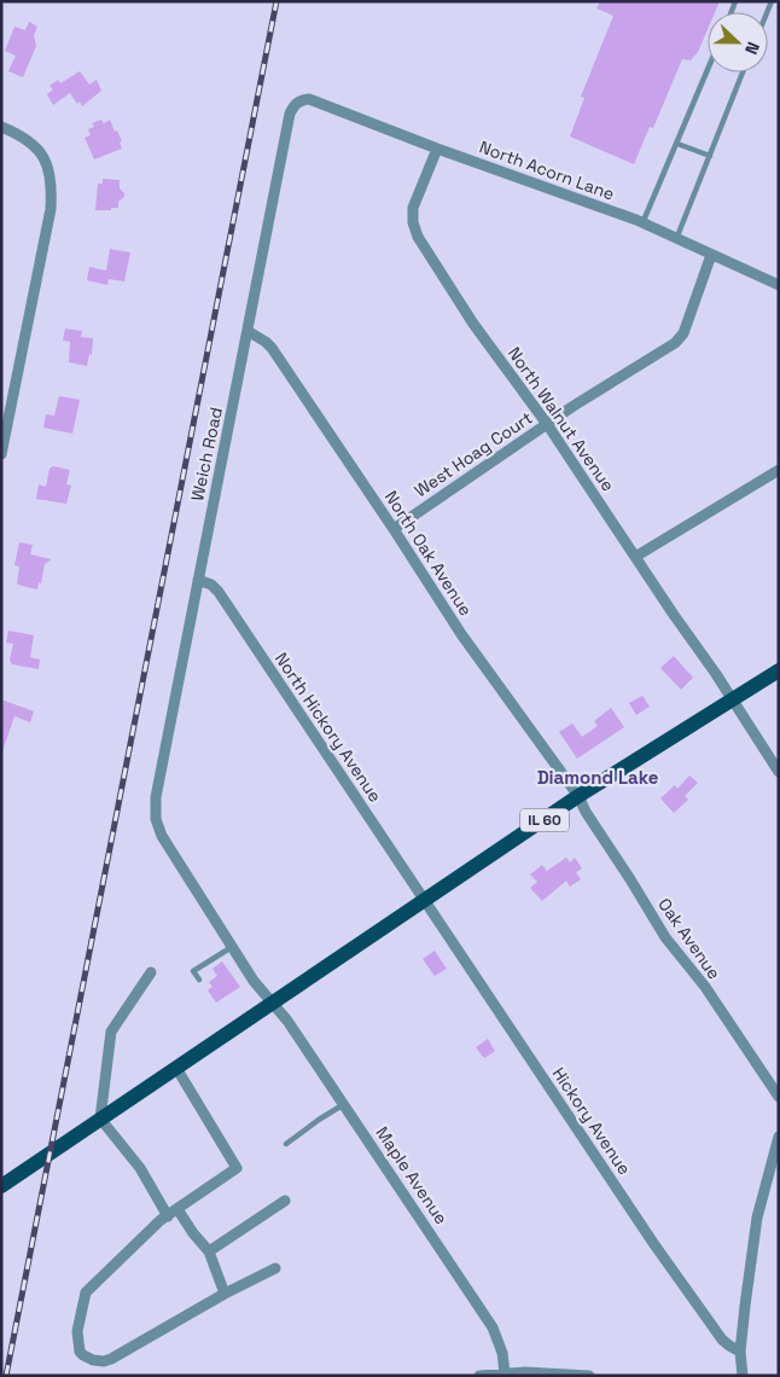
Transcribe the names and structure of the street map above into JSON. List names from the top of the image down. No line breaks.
{"streets":{"main road":["IL 60"],"street":["North Acorn Lane","North Walnut Avenue","Weich Road","West Hoag Court","North Oak Avenue","North Hickory Avenue","Oak Avenue","Hickory Avenue","Maple Avenue"]},"crossings":[["North Acorn Lane","North Walnut Avenue"],["North Acorn Lane","Weich Road"],["North Acorn Lane","West Hoag Court"],["North Walnut Avenue","West Hoag Court"],["North Walnut Avenue","IL 60"],["Weich Road","North Oak Avenue"],["Weich Road","North Hickory Avenue"],["Weich Road","Maple Avenue"],["West Hoag Court","North Oak Avenue"],["North Oak Avenue","IL 60"],["North Oak Avenue","Oak Avenue"],["North Hickory Avenue","IL 60"],["North Hickory Avenue","Hickory Avenue"],["IL 60","Oak Avenue"],["IL 60","Hickory Avenue"],["IL 60","Maple Avenue"]],"districts":["Diamond Lake"],"north":"right"}
